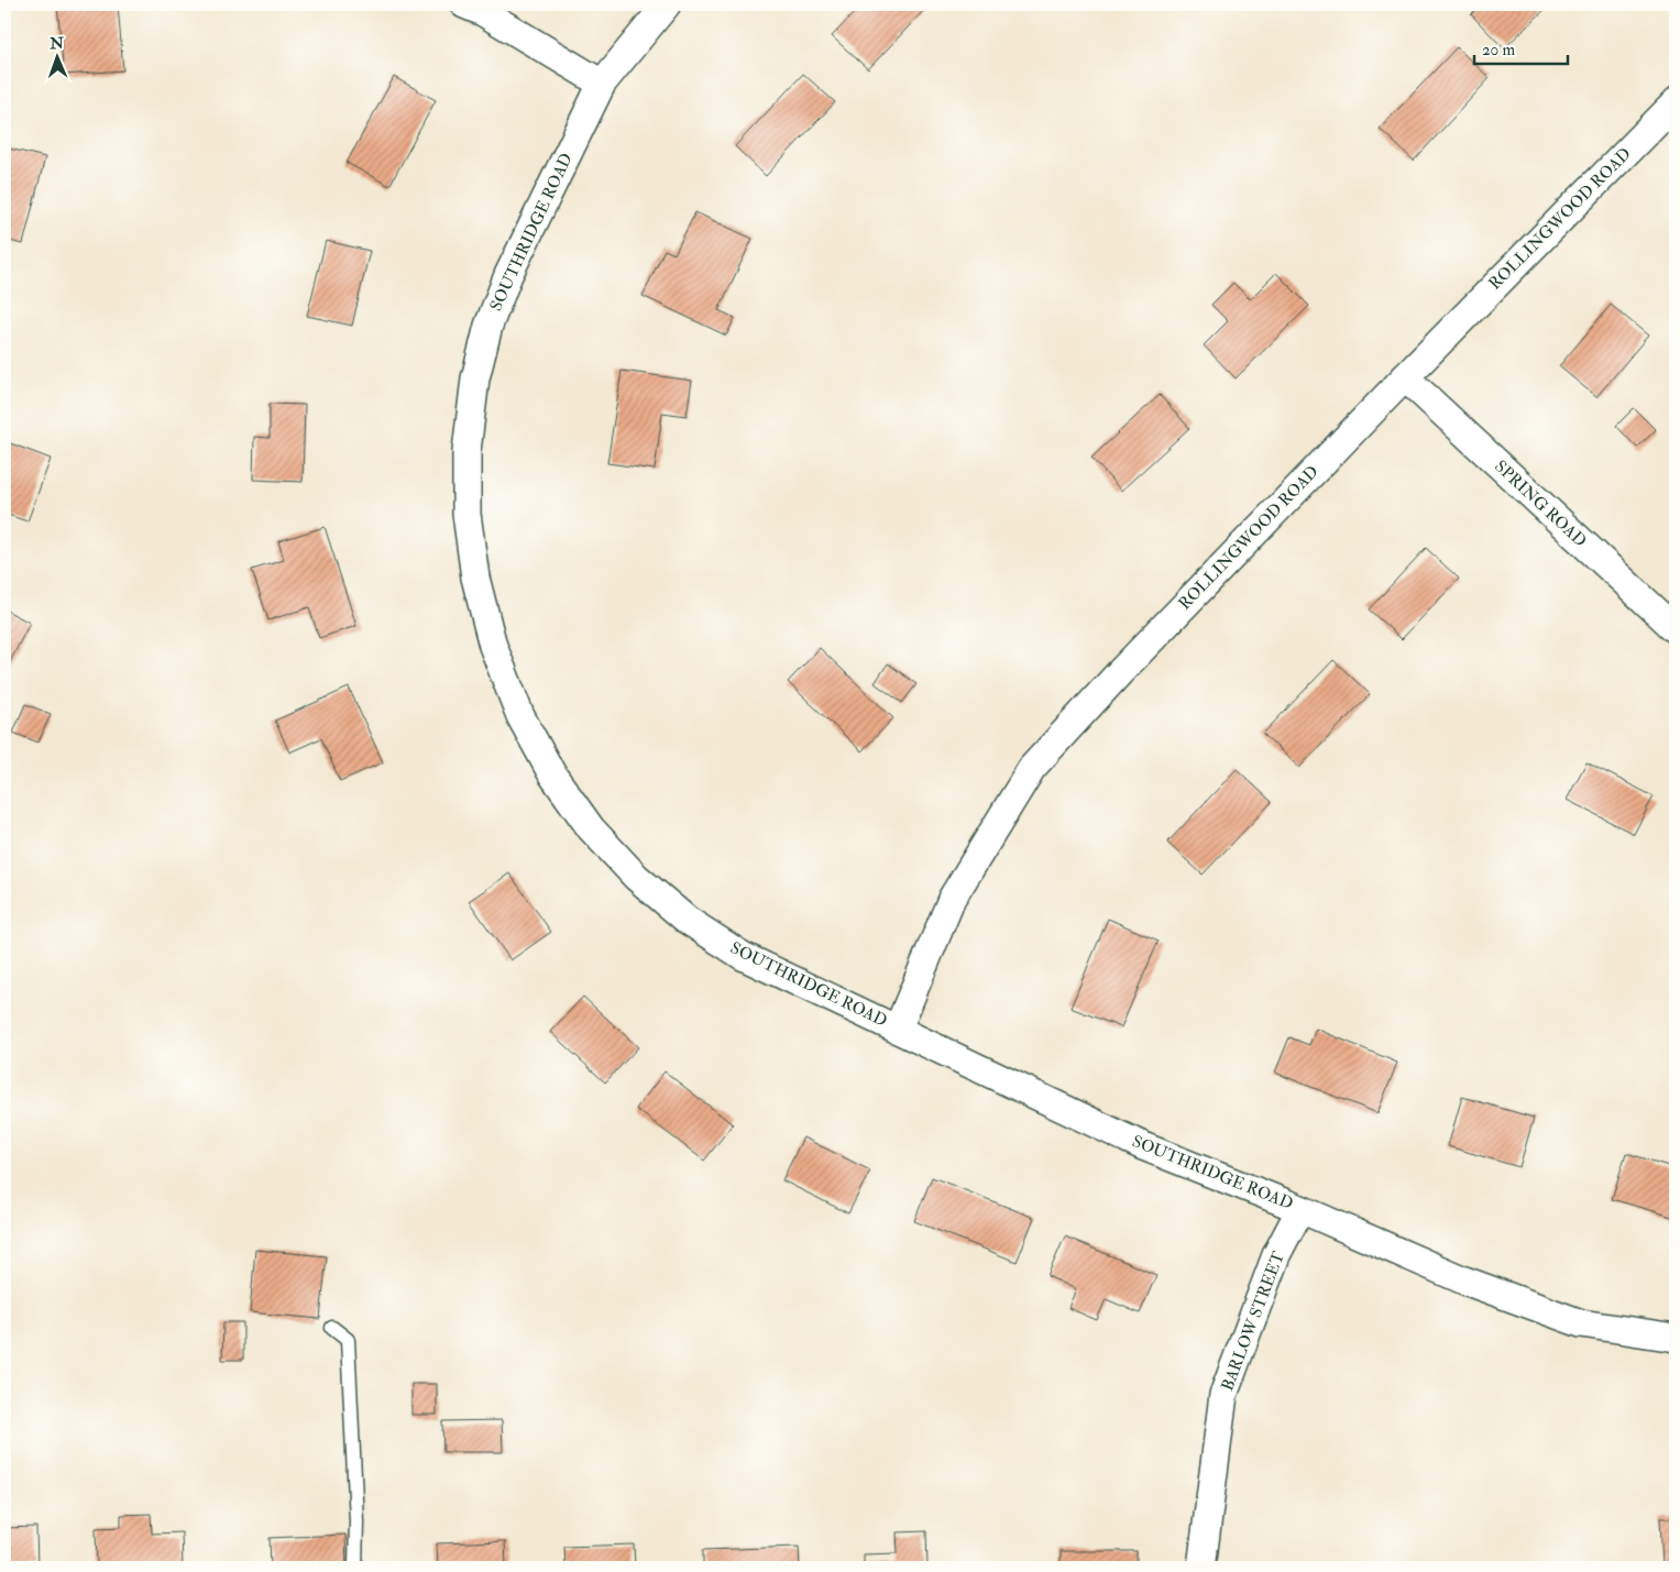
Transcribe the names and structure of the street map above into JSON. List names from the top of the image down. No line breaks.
{"streets":{"street":["ROLLINGWOOD ROAD","SOUTHRIDGE ROAD","SPRING ROAD","BARLOW STREET"]},"crossings":[["ROLLINGWOOD ROAD","SOUTHRIDGE ROAD"],["ROLLINGWOOD ROAD","SPRING ROAD"],["SOUTHRIDGE ROAD","BARLOW STREET"]],"scale_bar":"20 m","north":"top"}
